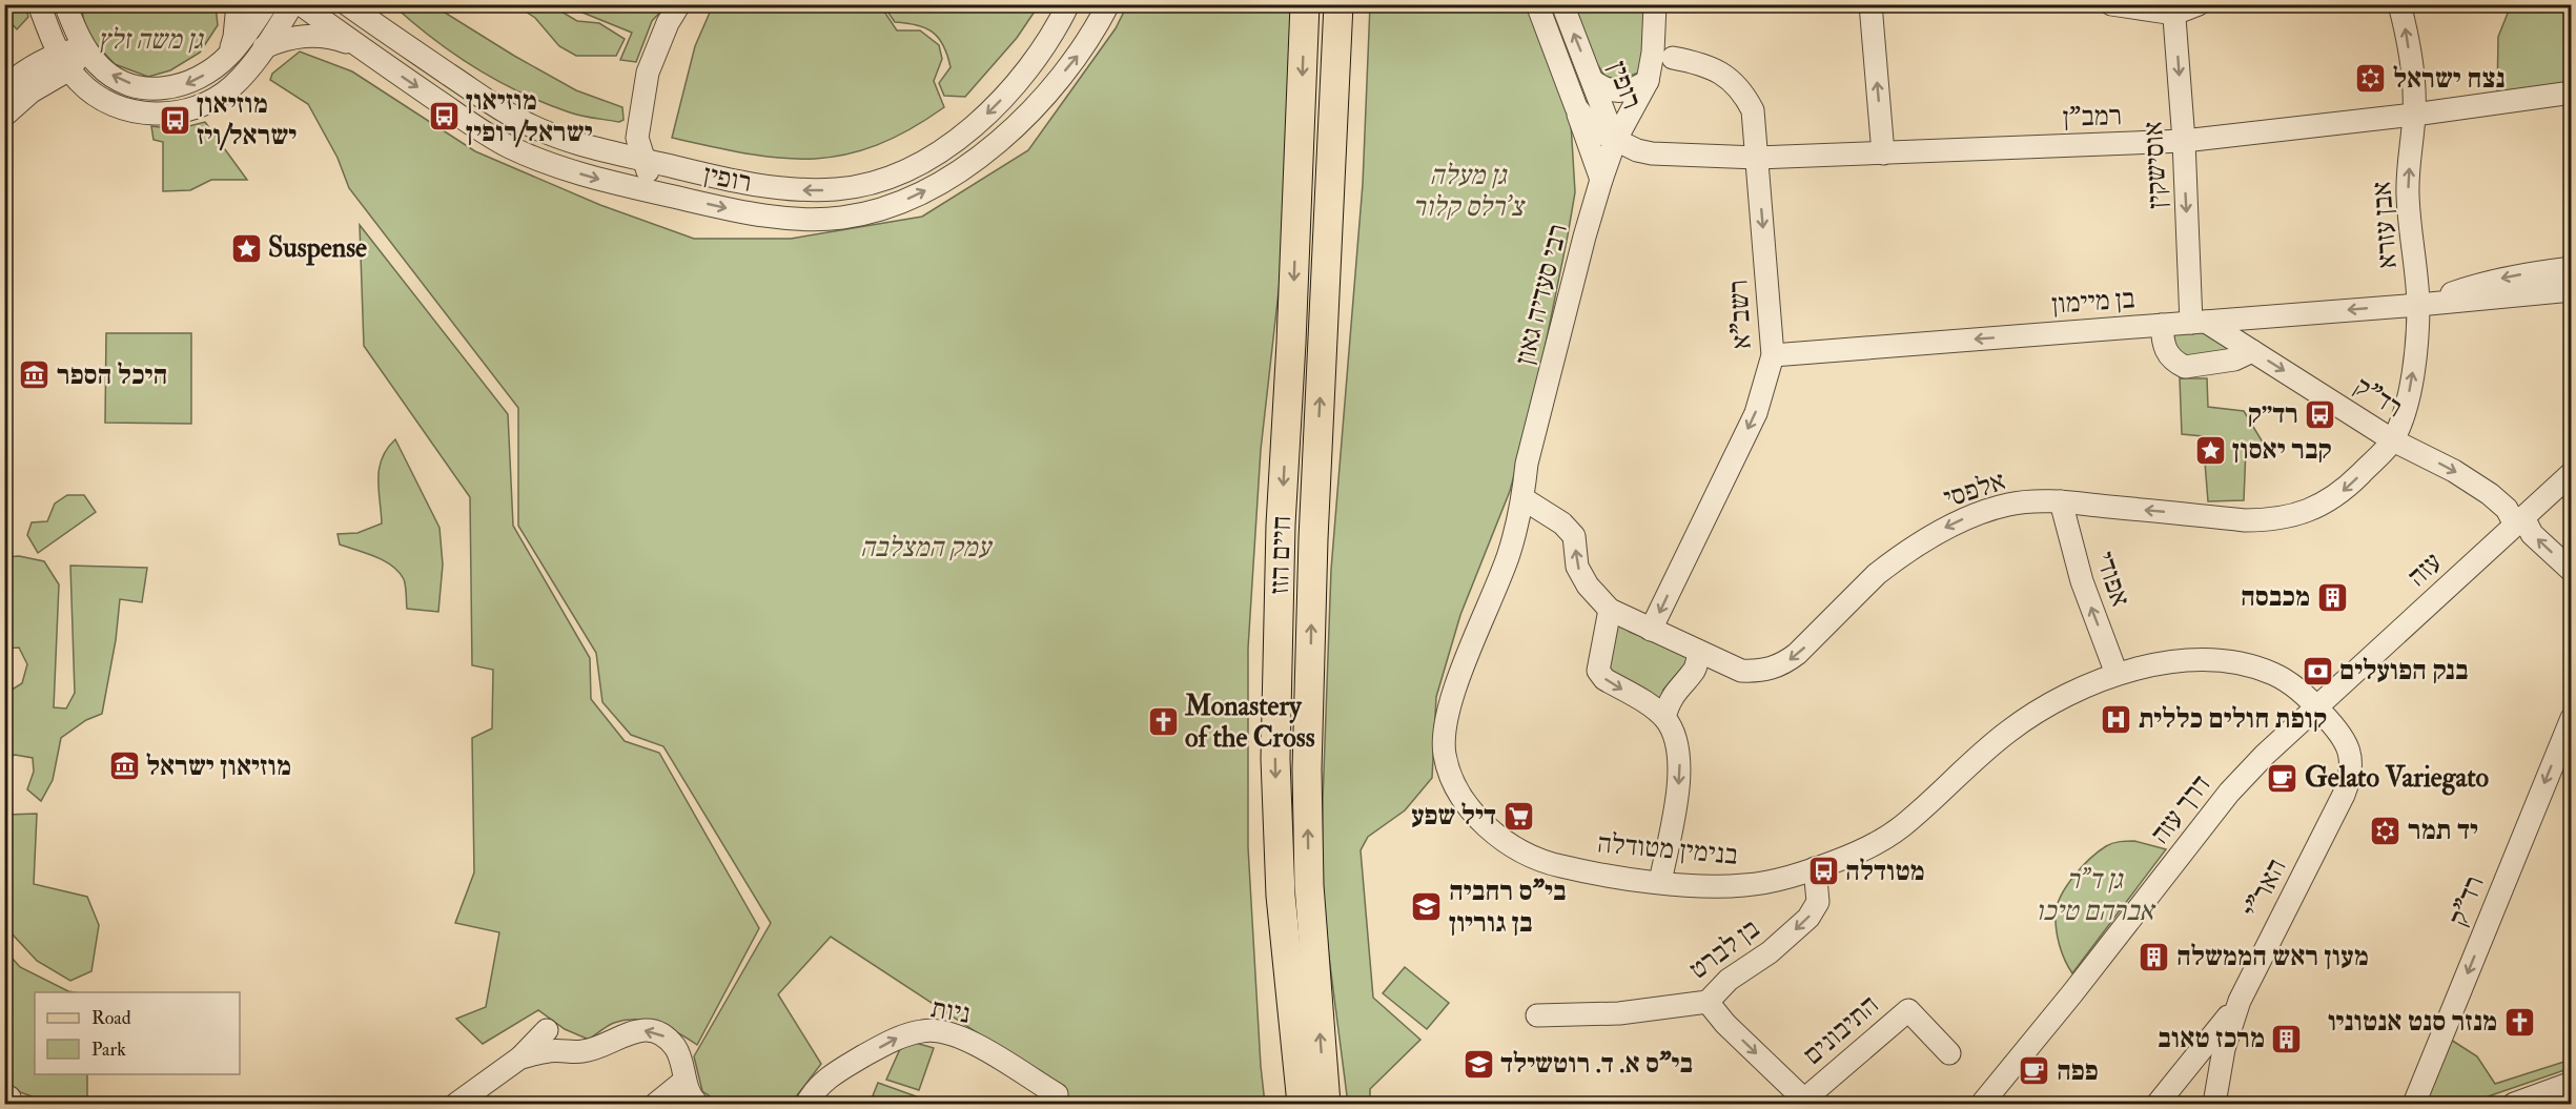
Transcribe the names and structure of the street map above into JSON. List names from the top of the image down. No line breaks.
{"streets":{"main road":["חיים הזז"],"street":["רופין","רמב\"ן","אוסישקין","אבן עזרא","רבי סעדיה גאון","בן מיימון","רשב\"א","רד\"ק","אלפסי","עזה","אפודי","דרך עזה","בנימין מטודלה","האר\"י","בן לברט","ניות","התיבונים"]},"crossings":[["רופין","רמב\"ן"],["רופין","רבי סעדיה גאון"],["רמב\"ן","אוסישקין"],["רמב\"ן","אבן עזרא"],["רמב\"ן","רבי סעדיה גאון"],["רמב\"ן","רשב\"א"],["אוסישקין","בן מיימון"],["אוסישקין","רד\"ק"],["אבן עזרא","בן מיימון"],["אבן עזרא","רד\"ק"],["אבן עזרא","אלפסי"],["רבי סעדיה גאון","בנימין מטודלה"],["בן מיימון","רשב\"א"],["בן מיימון","רד\"ק"],["רשב\"א","אלפסי"],["רד\"ק","אלפסי"],["רד\"ק","עזה"],["אלפסי","אפודי"],["עזה","דרך עזה"],["עזה","בנימין מטודלה"],["עזה","האר\"י"],["אפודי","בנימין מטודלה"],["דרך עזה","בנימין מטודלה"],["דרך עזה","האר\"י"],["בנימין מטודלה","האר\"י"],["בנימין מטודלה","בן לברט"]],"one_way":["אוסישקין","אבן עזרא","בן מיימון","רשב\"א","אלפסי","אפודי","בן לברט","ניות"],"parks":["גן משה זלץ","גן מעלה צ'רלס קלור","עמק המצלבה","גן ד\"ר אברהם טיכו"],"places":{"synagogue":["נצח ישראל","יד תמר"],"bus stop":["מוזיאון ישראל/רופין","מוזיאון ישראל/ויז","רד״ק","מטודלה"],"place":["Suspense","קבר יאסון"],"museum":["היכל הספר","מוזיאון ישראל"],"building":["מכבסה","מעון ראש הממשלה","מרכז טאוב"],"bank":["בנק הפועלים"],"hospital":["קופת חולים כללית"],"church":["Monastery of the Cross","מנזר סנט אנטוניו"],"cafe":["Gelato Variegato","פפה"],"supermarket":["דיל שפע"],"school or university":["בי\"ס רחביה בן גוריון","בי\"ס א. ד. רוטשילד"]},"legend":["Road","Park"]}
